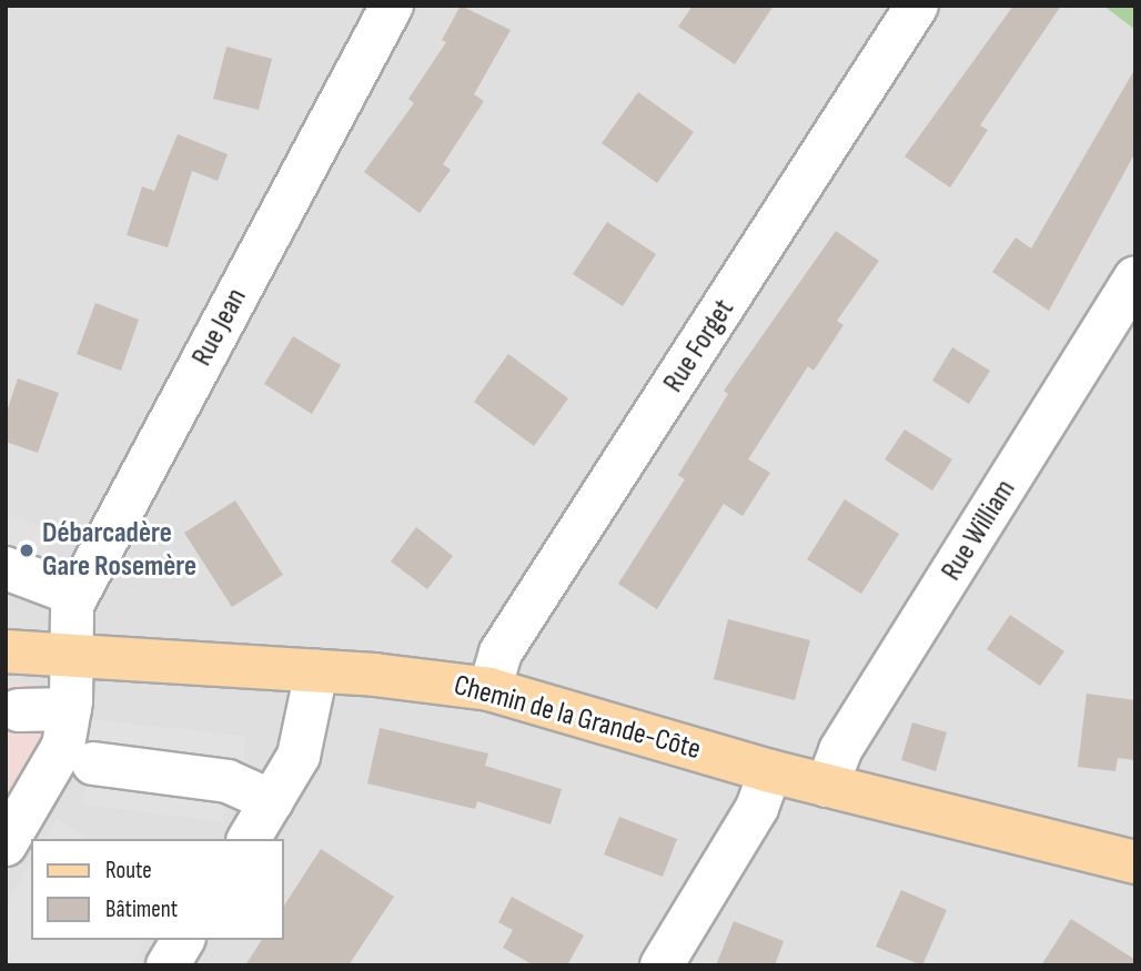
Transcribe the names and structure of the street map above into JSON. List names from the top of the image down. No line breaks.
{"streets":{"main road":["Chemin de la Grande-Côte"],"street":["Rue Jean","Rue Forget","Rue William"]},"crossings":[["Rue Jean","Chemin de la Grande-Côte"],["Rue Forget","Chemin de la Grande-Côte"],["Rue William","Chemin de la Grande-Côte"]],"places":["Débarcadère Gare Rosemère"],"legend":["Route","Bâtiment"]}
